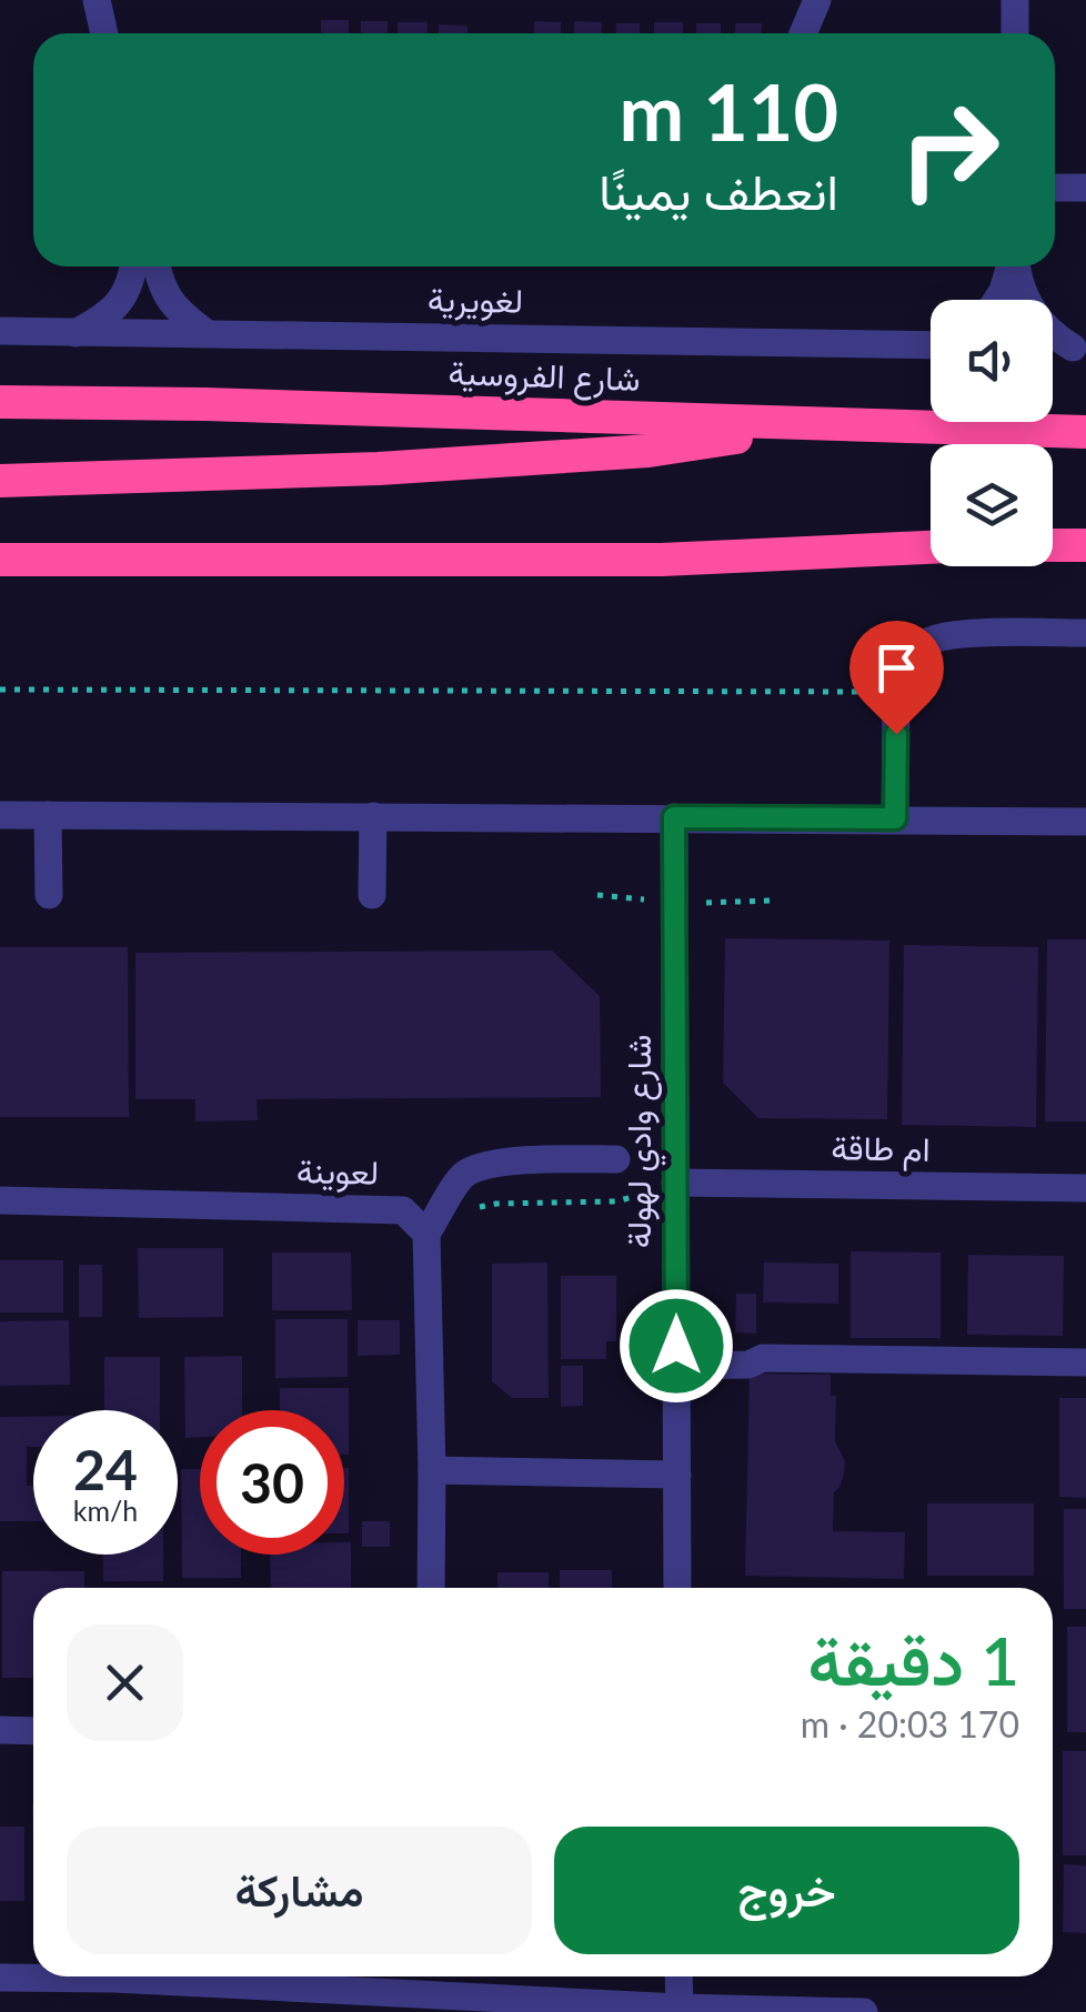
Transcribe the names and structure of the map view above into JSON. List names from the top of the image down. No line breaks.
{"streets":{"highway":["شارع الفروسية"],"street":["لغويرية","شارع وادي لهولة","ام طاقة","لعوينة"]},"crossings":[["شارع وادي لهولة","ام طاقة"]],"page":{"turn":["110 m","انعطف يمينًا"],"speed":"24 km/h","limit":"30","heading":["1 دقيقة","170 m · 20:03"],"buttons":["خروج","مشاركة"]}}
